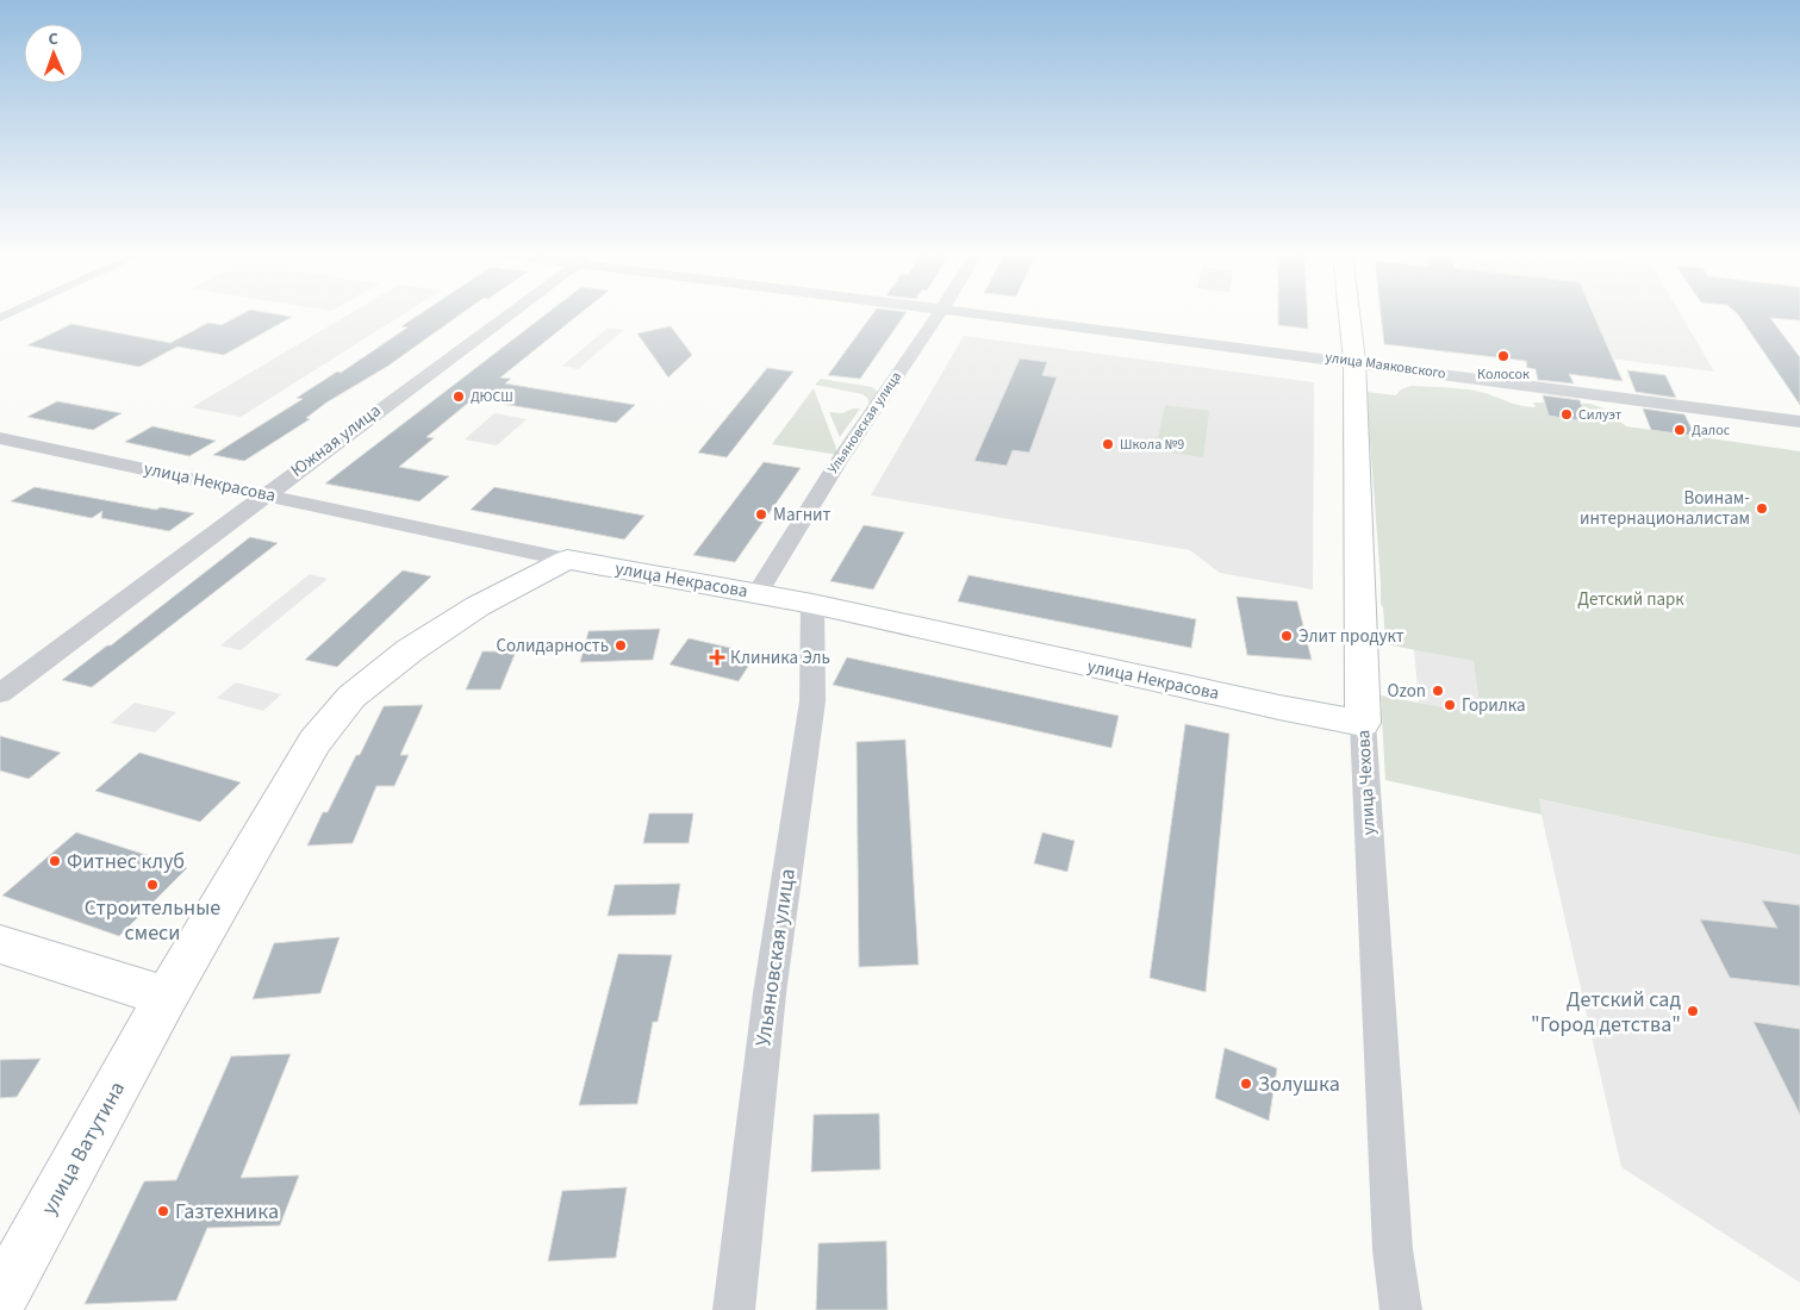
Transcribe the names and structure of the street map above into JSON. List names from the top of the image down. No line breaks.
{"streets":{"main road":["улица Некрасова","улица Чехова","улица Ватутина"],"street":["улица Маяковского","Ульяновская улица","Южная улица"]},"crossings":[["улица Маяковского","улица Чехова"],["Ульяновская улица","улица Некрасова"],["Южная улица","улица Некрасова"],["улица Некрасова","улица Чехова"],["улица Некрасова","улица Ватутина"]],"parks":["Детский парк"],"places":{"other":["Колосок","ДЮСШ","Силуэт","Далос","Школа №9","Воинам- интернационалистам","Магнит","Элит продукт","Солидарность","Ozon","Горилка","Фитнес клуб","Строительные смеси","Детский сад \"Город детства\"","Золушка","Газтехника"],"health":["Клиника Эль"]},"north":"top"}
